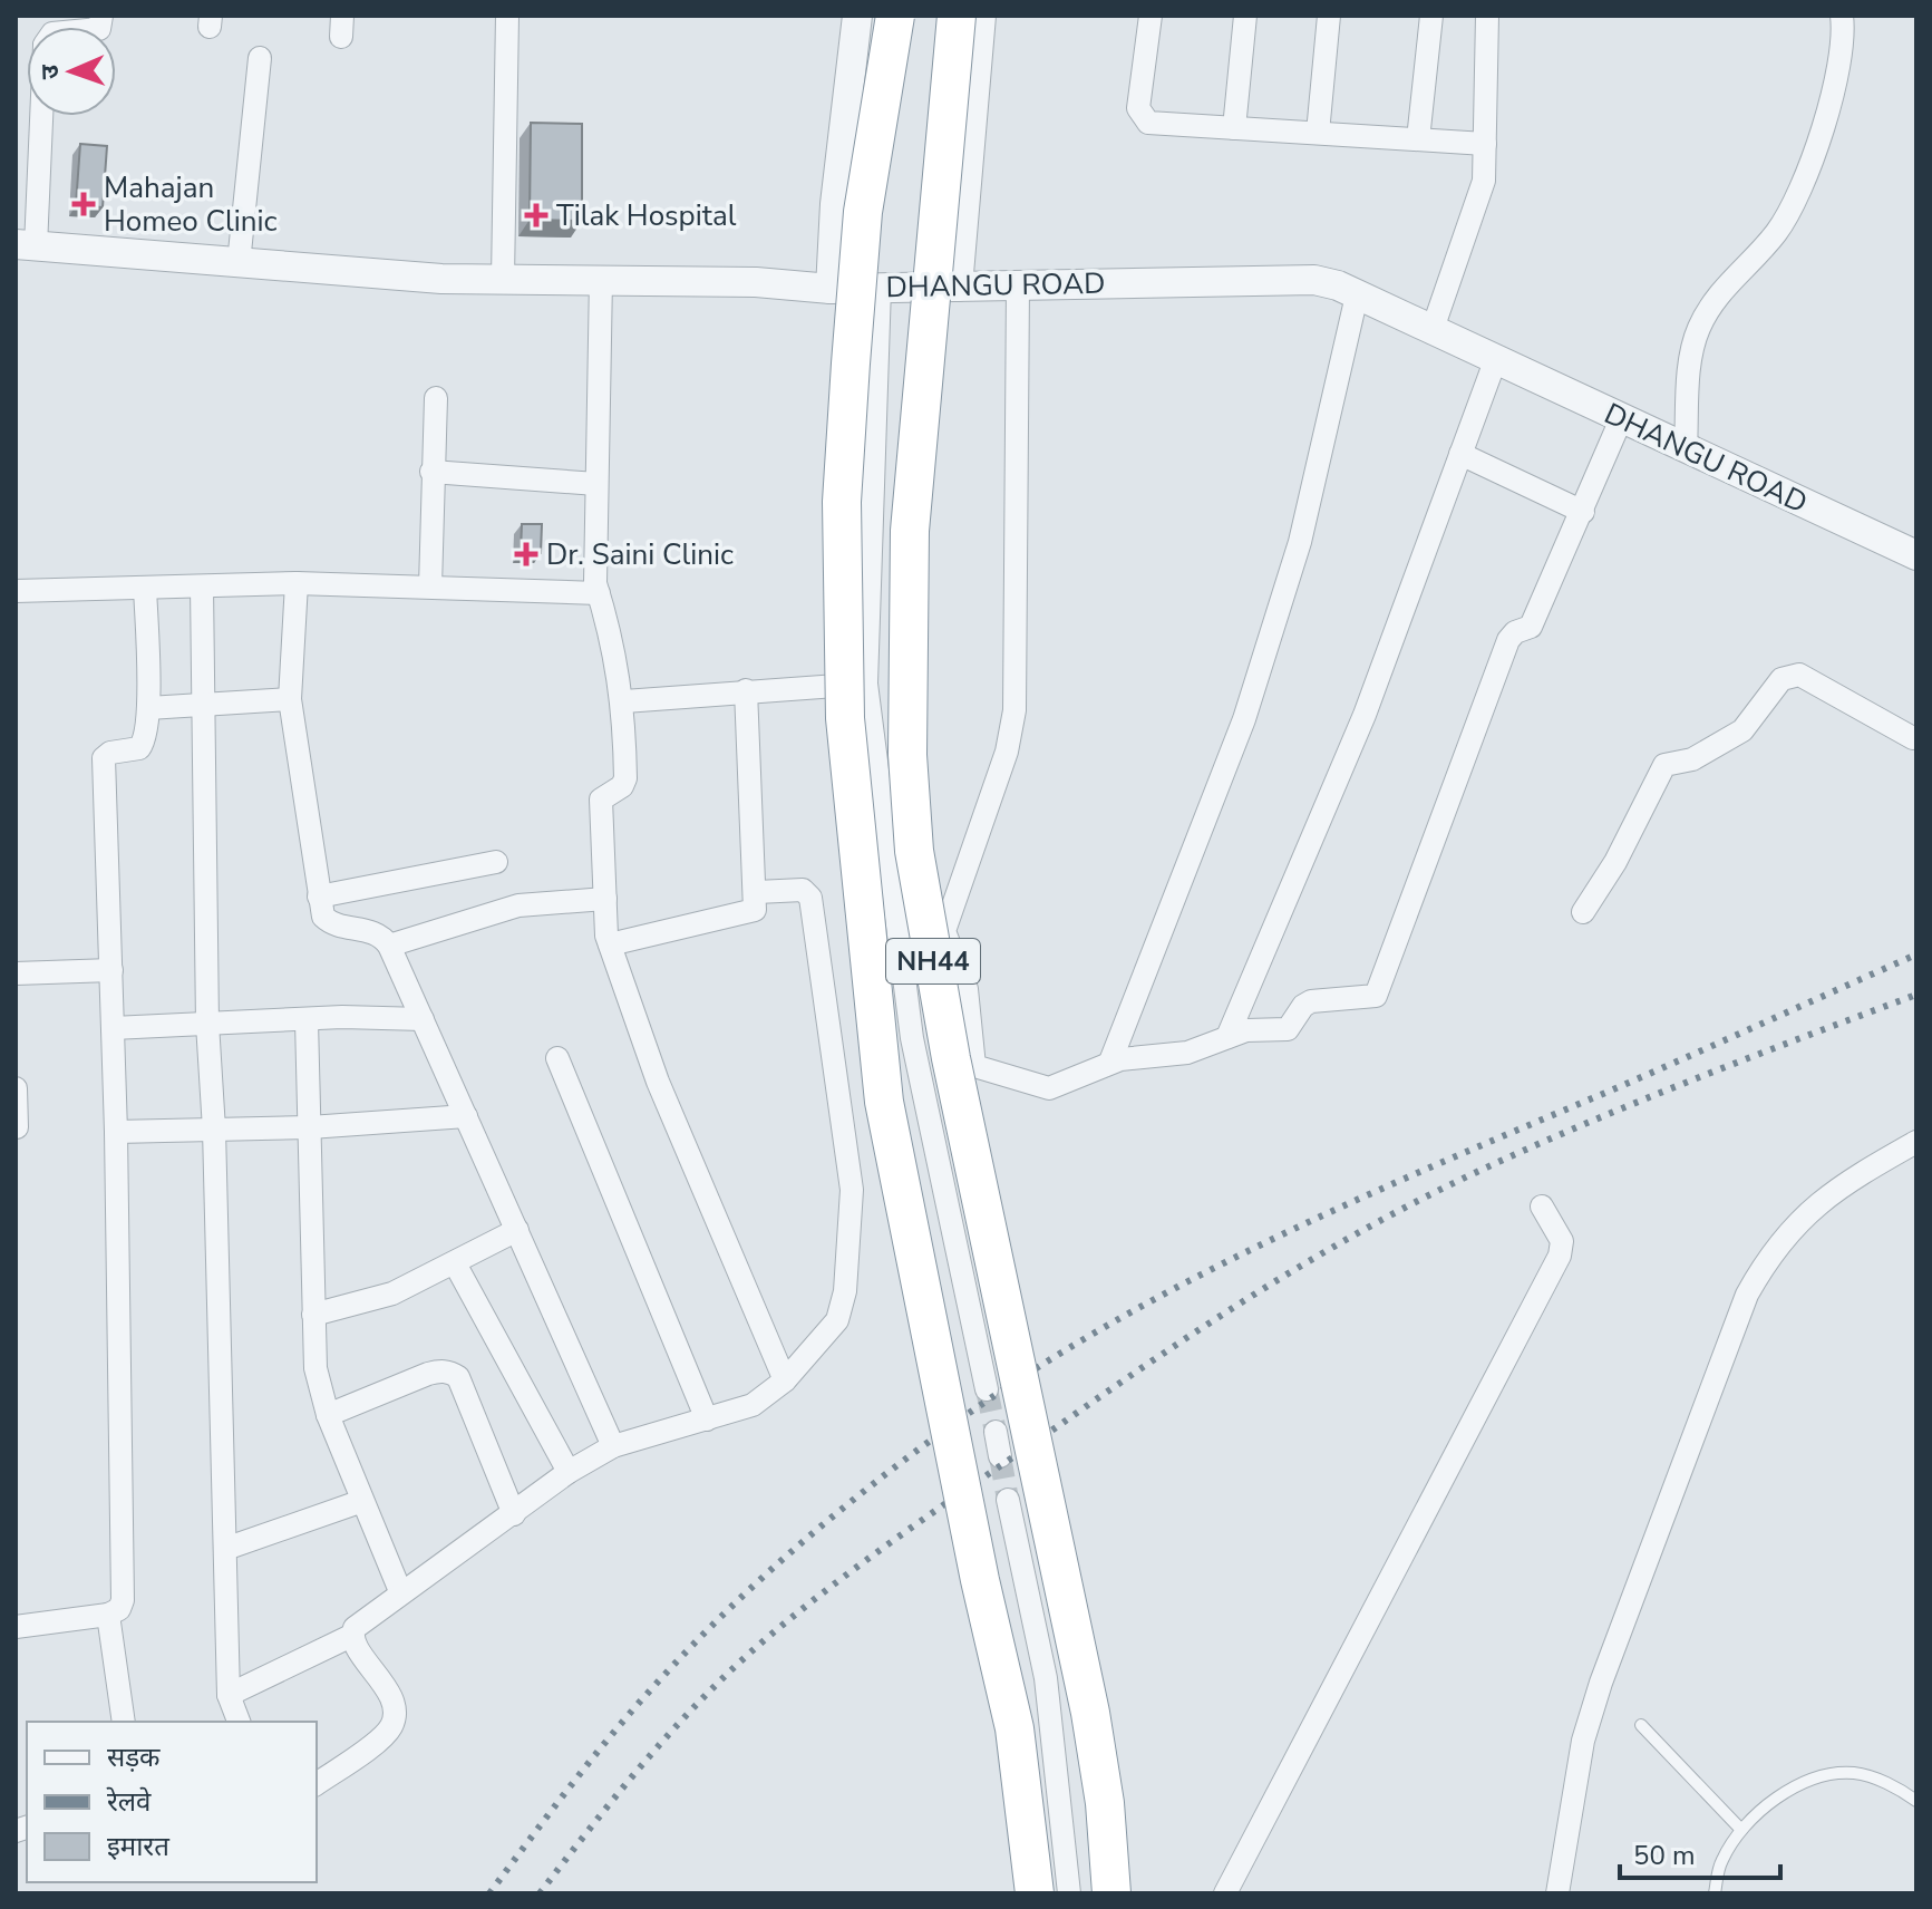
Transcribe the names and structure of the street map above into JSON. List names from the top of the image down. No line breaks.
{"streets":{"highway":["NH44"],"street":["DHANGU ROAD"]},"places":{"health":["Mahajan Homeo Clinic","Tilak Hospital","Dr. Saini Clinic"]},"legend":["सड़क","रेलवे","इमारत"],"scale_bar":"50 m","north":"left"}
